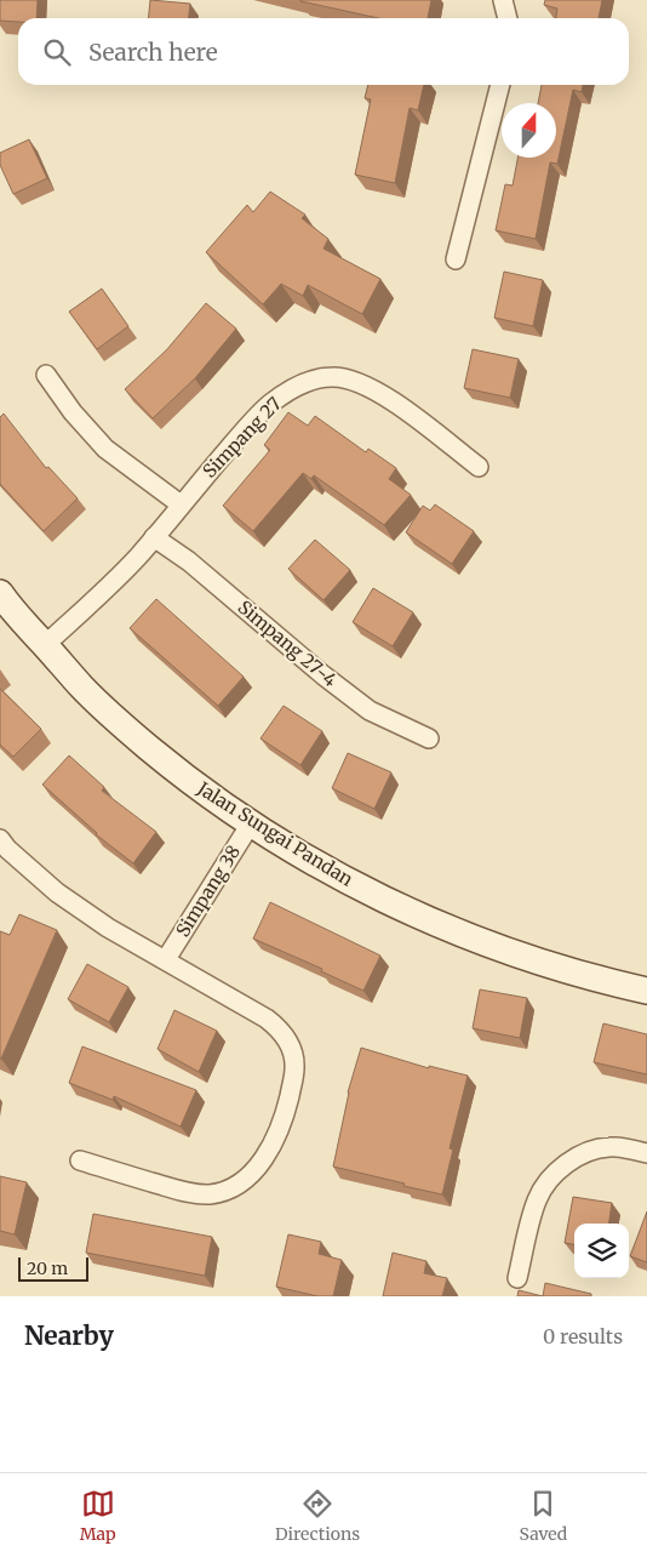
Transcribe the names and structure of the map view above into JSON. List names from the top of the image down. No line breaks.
{"streets":{"street":["Simpang 27","Simpang 27-4","Jalan Sungai Pandan","Simpang 38"]},"crossings":[["Simpang 27","Simpang 27-4"],["Simpang 27","Jalan Sungai Pandan"],["Jalan Sungai Pandan","Simpang 38"]],"scale_bar":"20 m","north":"top","page":{"search":"Search here","scale":"20 m","heading":["Nearby","0 results"],"nav":["Map","Directions","Saved"]}}
